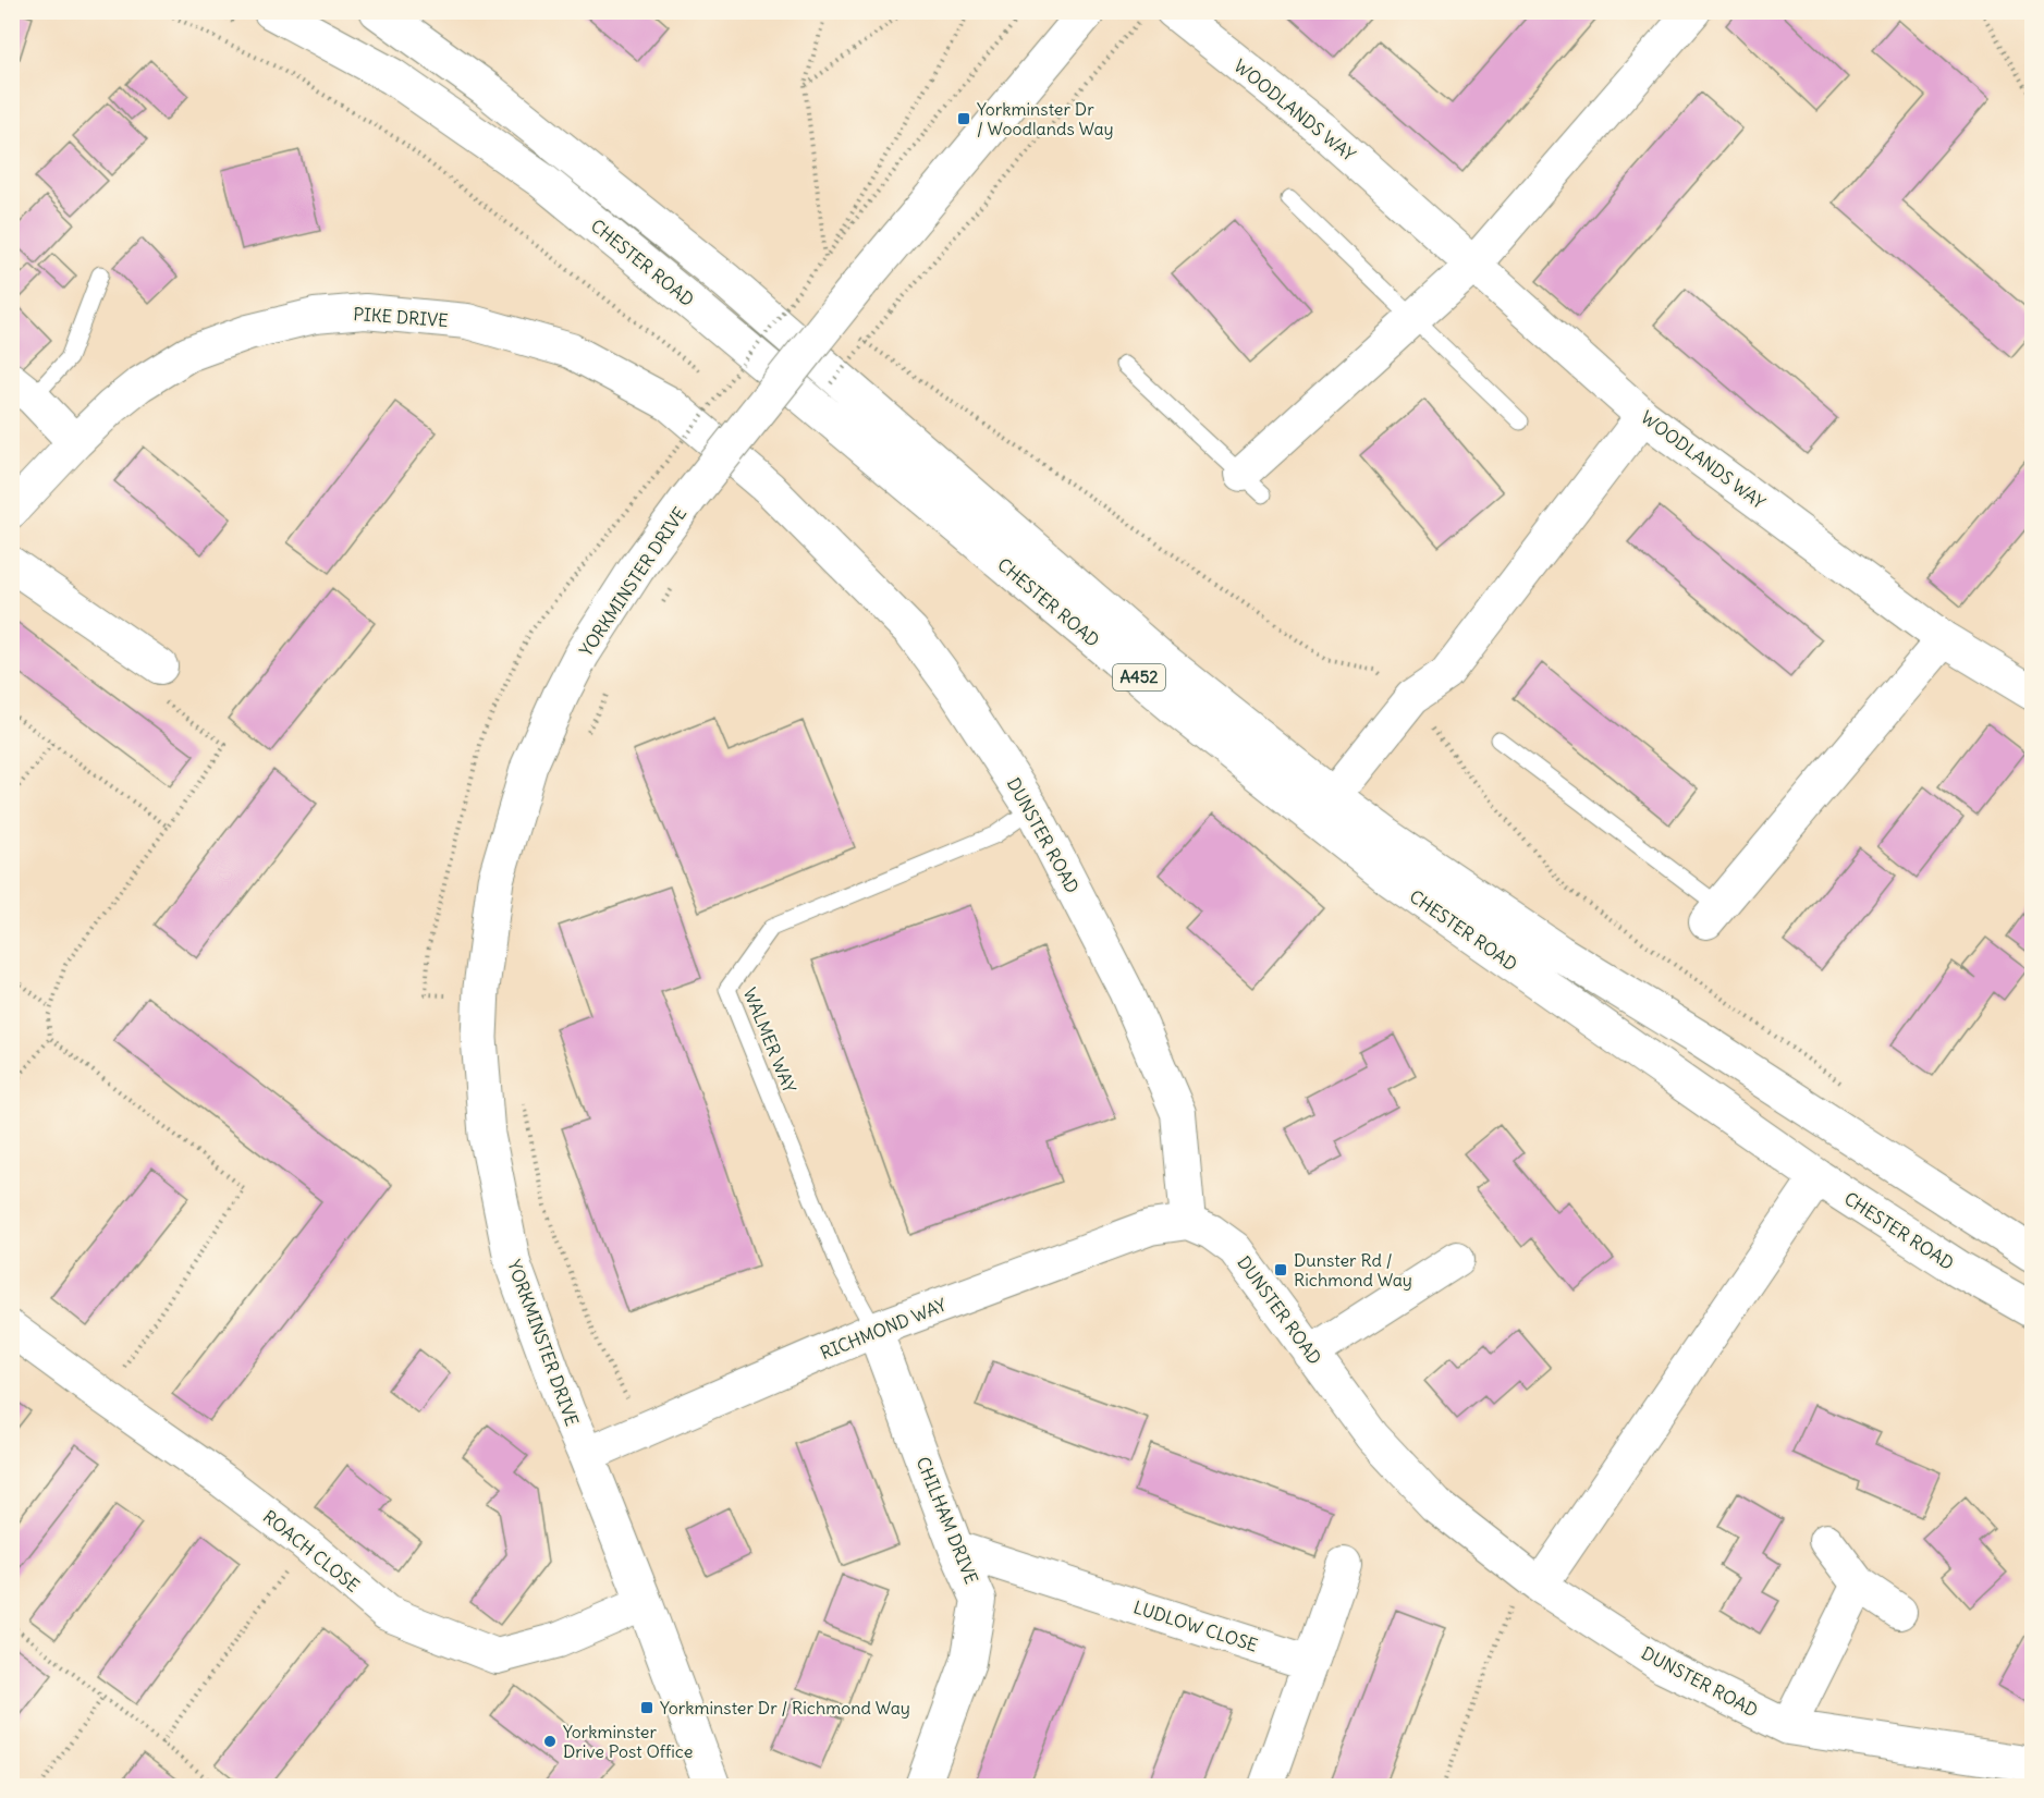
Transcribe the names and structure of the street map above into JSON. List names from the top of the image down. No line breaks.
{"streets":{"main road":["CHESTER ROAD","YORKMINSTER DRIVE","A452"],"street":["WOODLANDS WAY","PIKE DRIVE","DUNSTER ROAD","RICHMOND WAY","CHILHAM DRIVE","ROACH CLOSE","LUDLOW CLOSE"],"lane":["WALMER WAY"]},"crossings":[["PIKE DRIVE","DUNSTER ROAD"],["YORKMINSTER DRIVE","RICHMOND WAY"],["YORKMINSTER DRIVE","ROACH CLOSE"],["DUNSTER ROAD","WALMER WAY"],["DUNSTER ROAD","RICHMOND WAY"],["WALMER WAY","RICHMOND WAY"],["WALMER WAY","CHILHAM DRIVE"],["RICHMOND WAY","CHILHAM DRIVE"],["CHILHAM DRIVE","LUDLOW CLOSE"]],"places":{"transit":["Yorkminster Dr / Woodlands Way","Dunster Rd / Richmond Way","Yorkminster Dr / Richmond Way"],"other":["Yorkminster Drive Post Office"]}}
